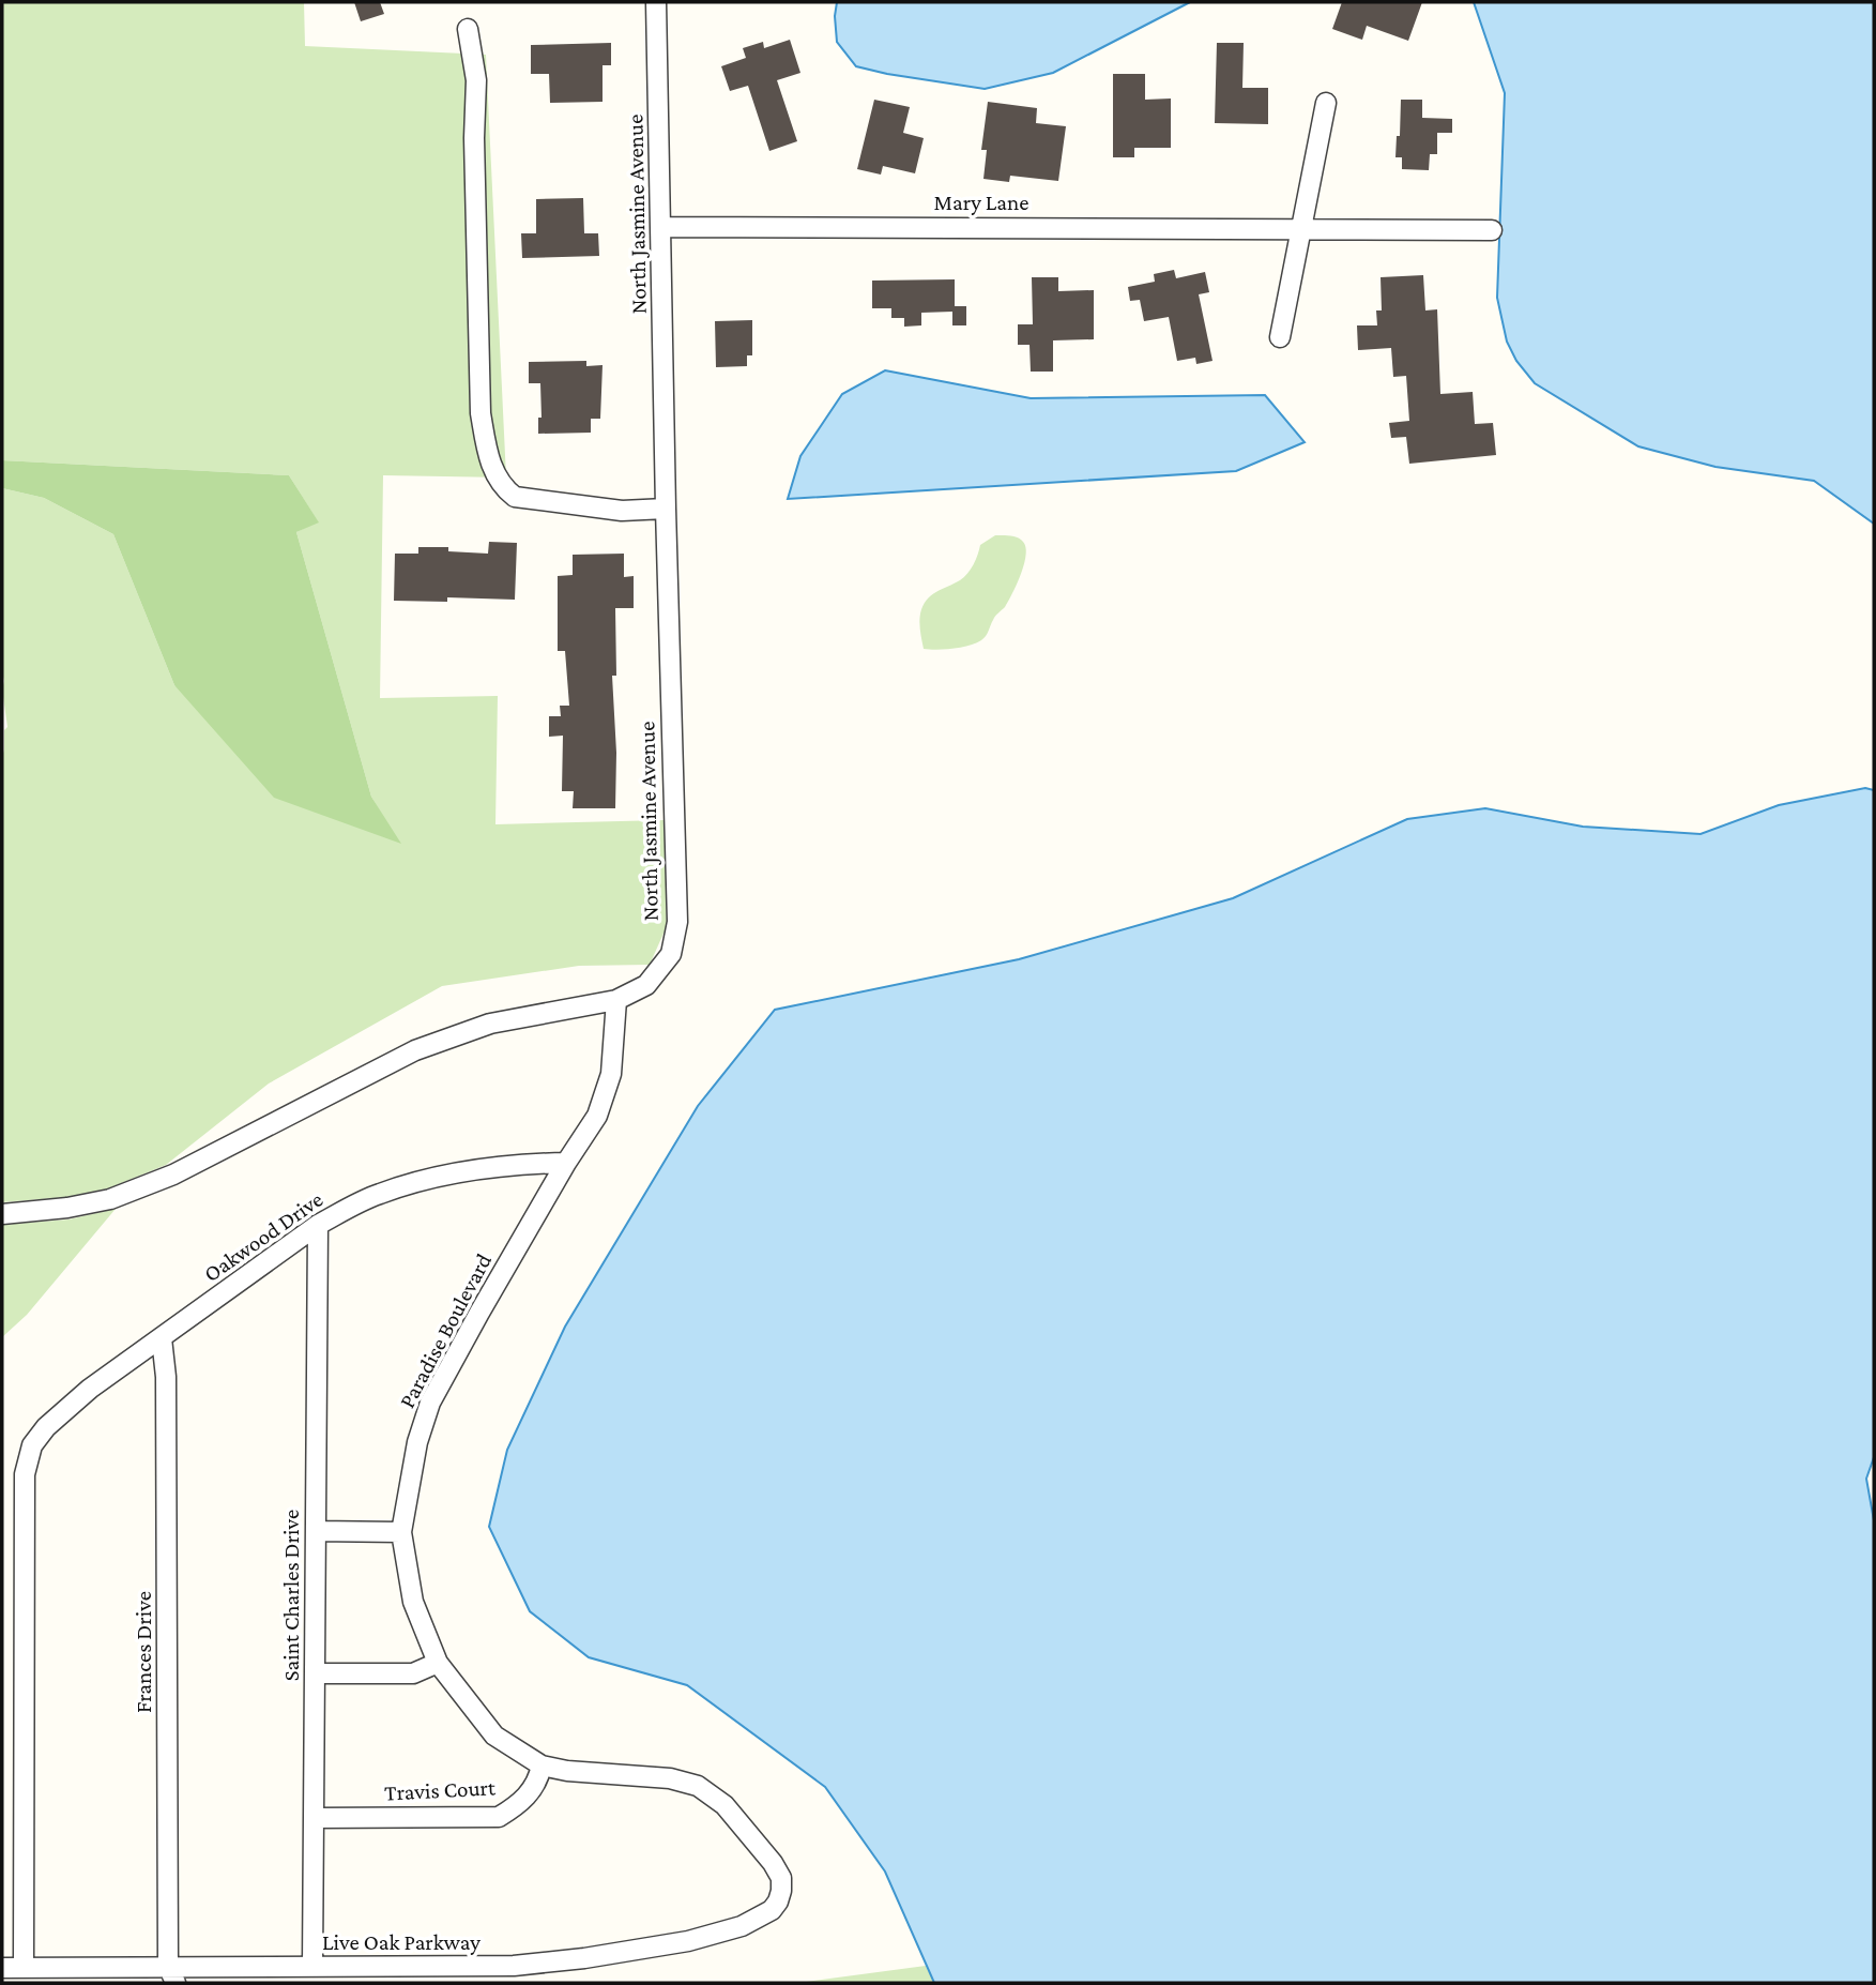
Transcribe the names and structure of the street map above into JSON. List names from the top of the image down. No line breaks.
{"streets":{"street":["Mary Lane","North Jasmine Avenue","Oakwood Drive","Paradise Boulevard","Saint Charles Drive","Frances Drive","Travis Court","Live Oak Parkway"]},"crossings":[["Mary Lane","North Jasmine Avenue"],["North Jasmine Avenue","Paradise Boulevard"],["Oakwood Drive","Paradise Boulevard"],["Oakwood Drive","Saint Charles Drive"],["Oakwood Drive","Frances Drive"],["Oakwood Drive","Live Oak Parkway"],["Paradise Boulevard","Travis Court"],["Paradise Boulevard","Live Oak Parkway"],["Saint Charles Drive","Travis Court"],["Saint Charles Drive","Live Oak Parkway"],["Frances Drive","Live Oak Parkway"]]}
